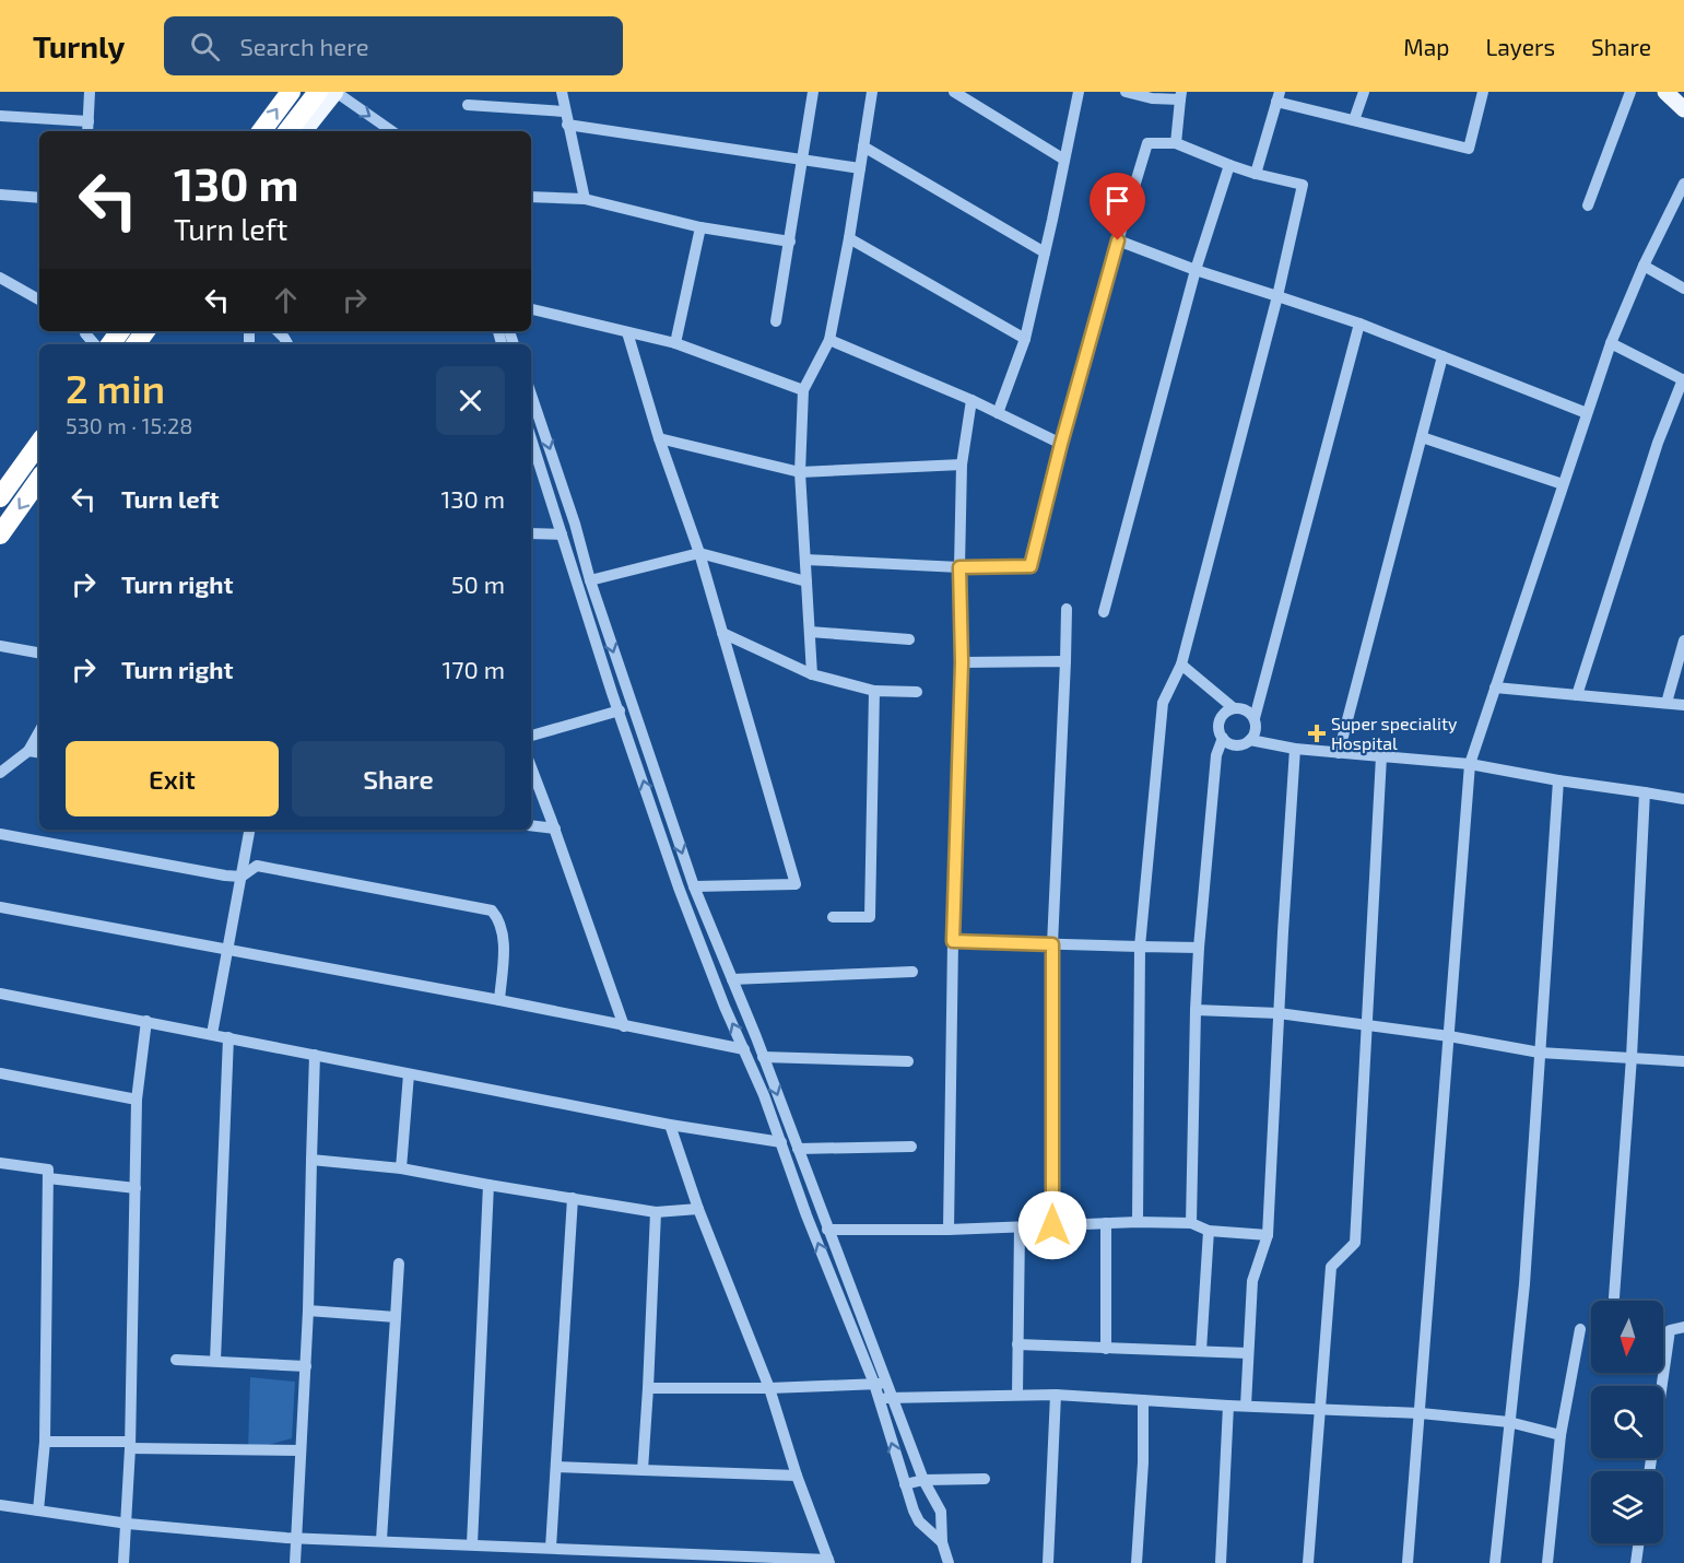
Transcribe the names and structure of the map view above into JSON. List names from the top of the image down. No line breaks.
{"places":{"health":["Super speciality Hospital"]},"north":"bottom","page":{"header":"Turnly","search":"Search here","nav":["Map","Layers","Share"],"turn":["130 m","Turn left"],"heading":["2 min","530 m · 15:28"],"list":[{"name":"Turn left","value":"130 m"},{"name":"Turn right","value":"50 m"},{"name":"Turn right","value":"170 m"}],"buttons":["Exit","Share"]}}
